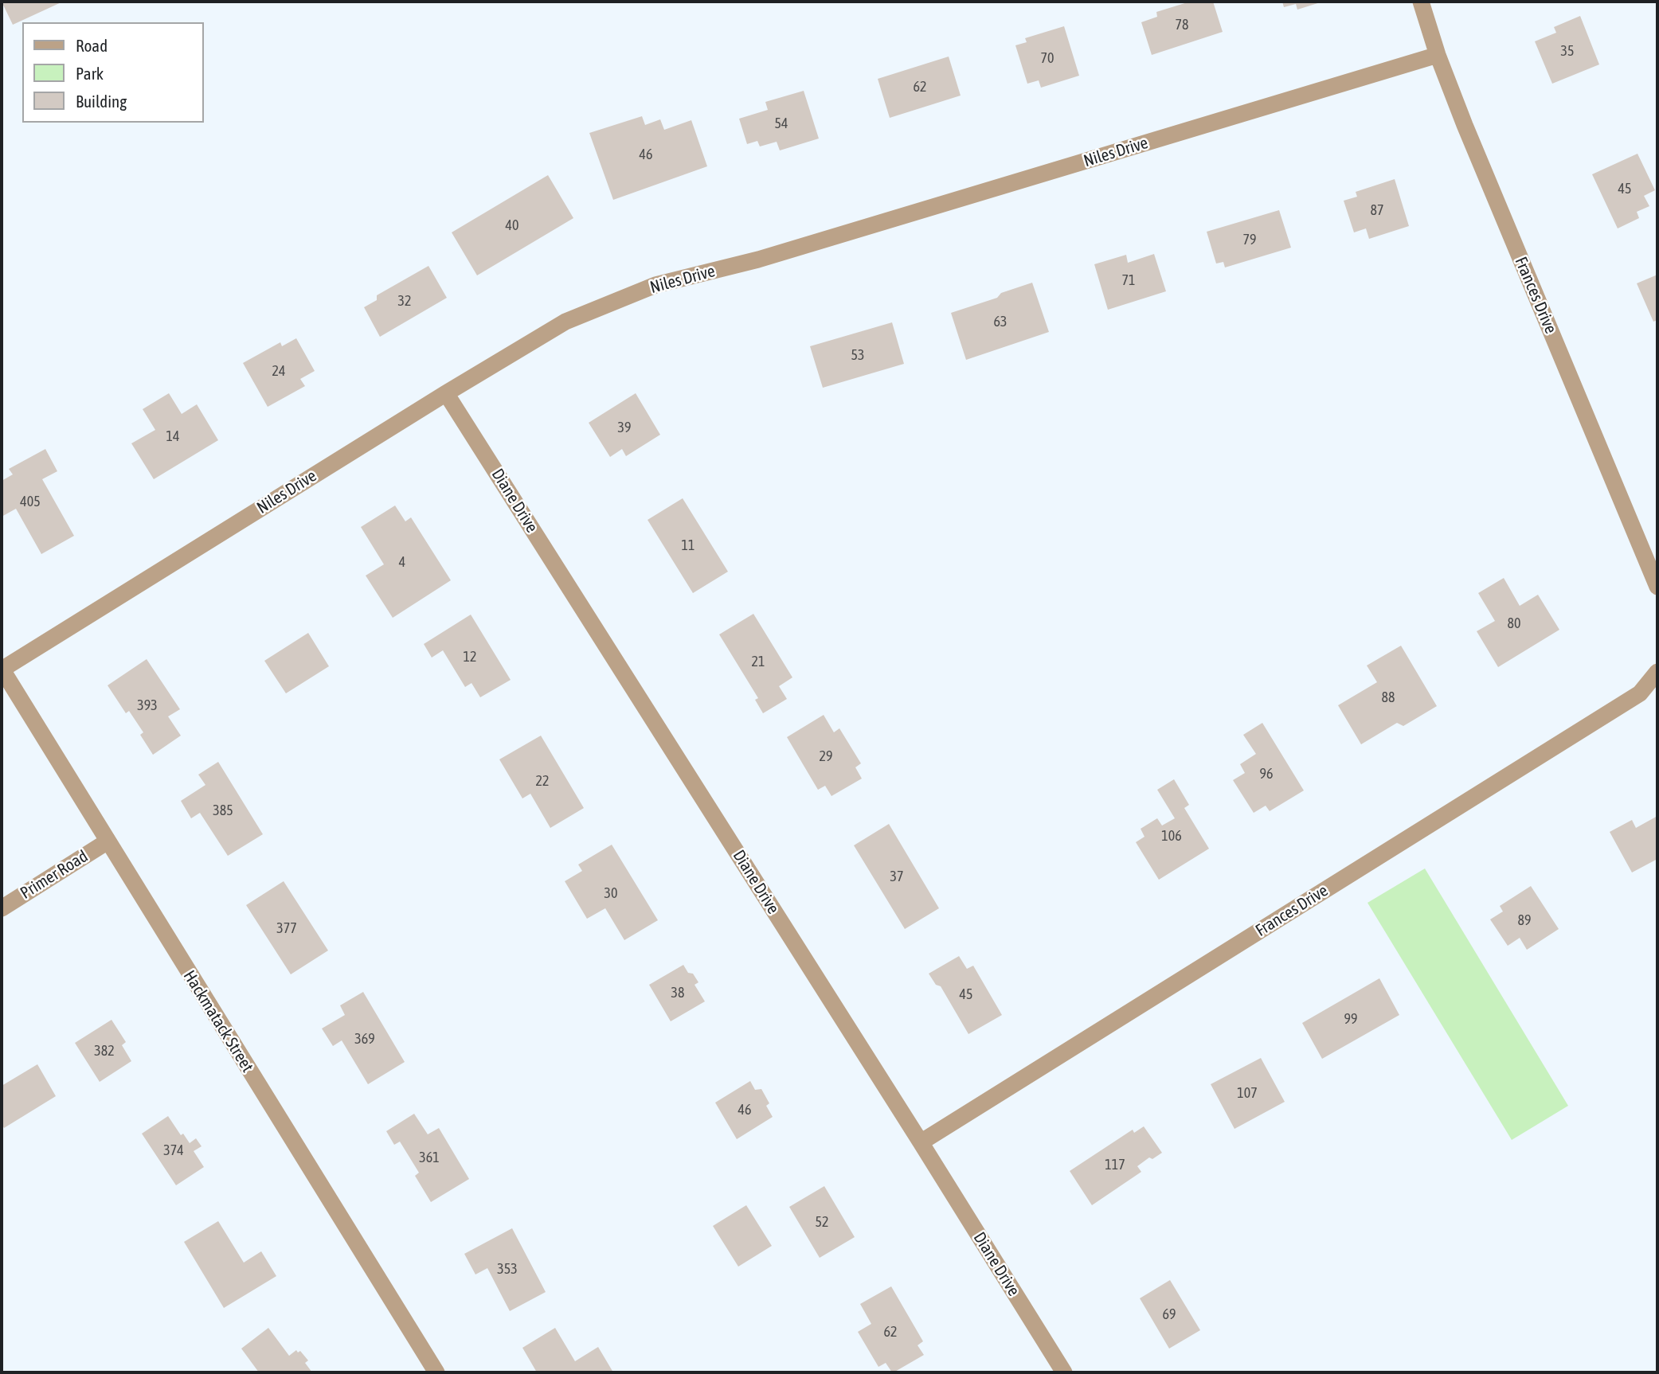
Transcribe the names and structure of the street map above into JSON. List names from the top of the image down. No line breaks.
{"streets":{"street":["Niles Drive","Frances Drive","Diane Drive","Primer Road","Hackmatack Street"]},"crossings":[["Niles Drive","Frances Drive"],["Niles Drive","Diane Drive"],["Niles Drive","Hackmatack Street"],["Frances Drive","Diane Drive"],["Primer Road","Hackmatack Street"]],"house_numbers":["78","35","70","62","54","46","45","87","40","79","71","32","63","53","24","39","14","405","11","4","80","12","21","88","393","29","96","22","385","106","37","30","89","377","38","45","99","369","382","107","46","374","361","117","52","353","69","62"],"legend":["Road","Park","Building"]}
